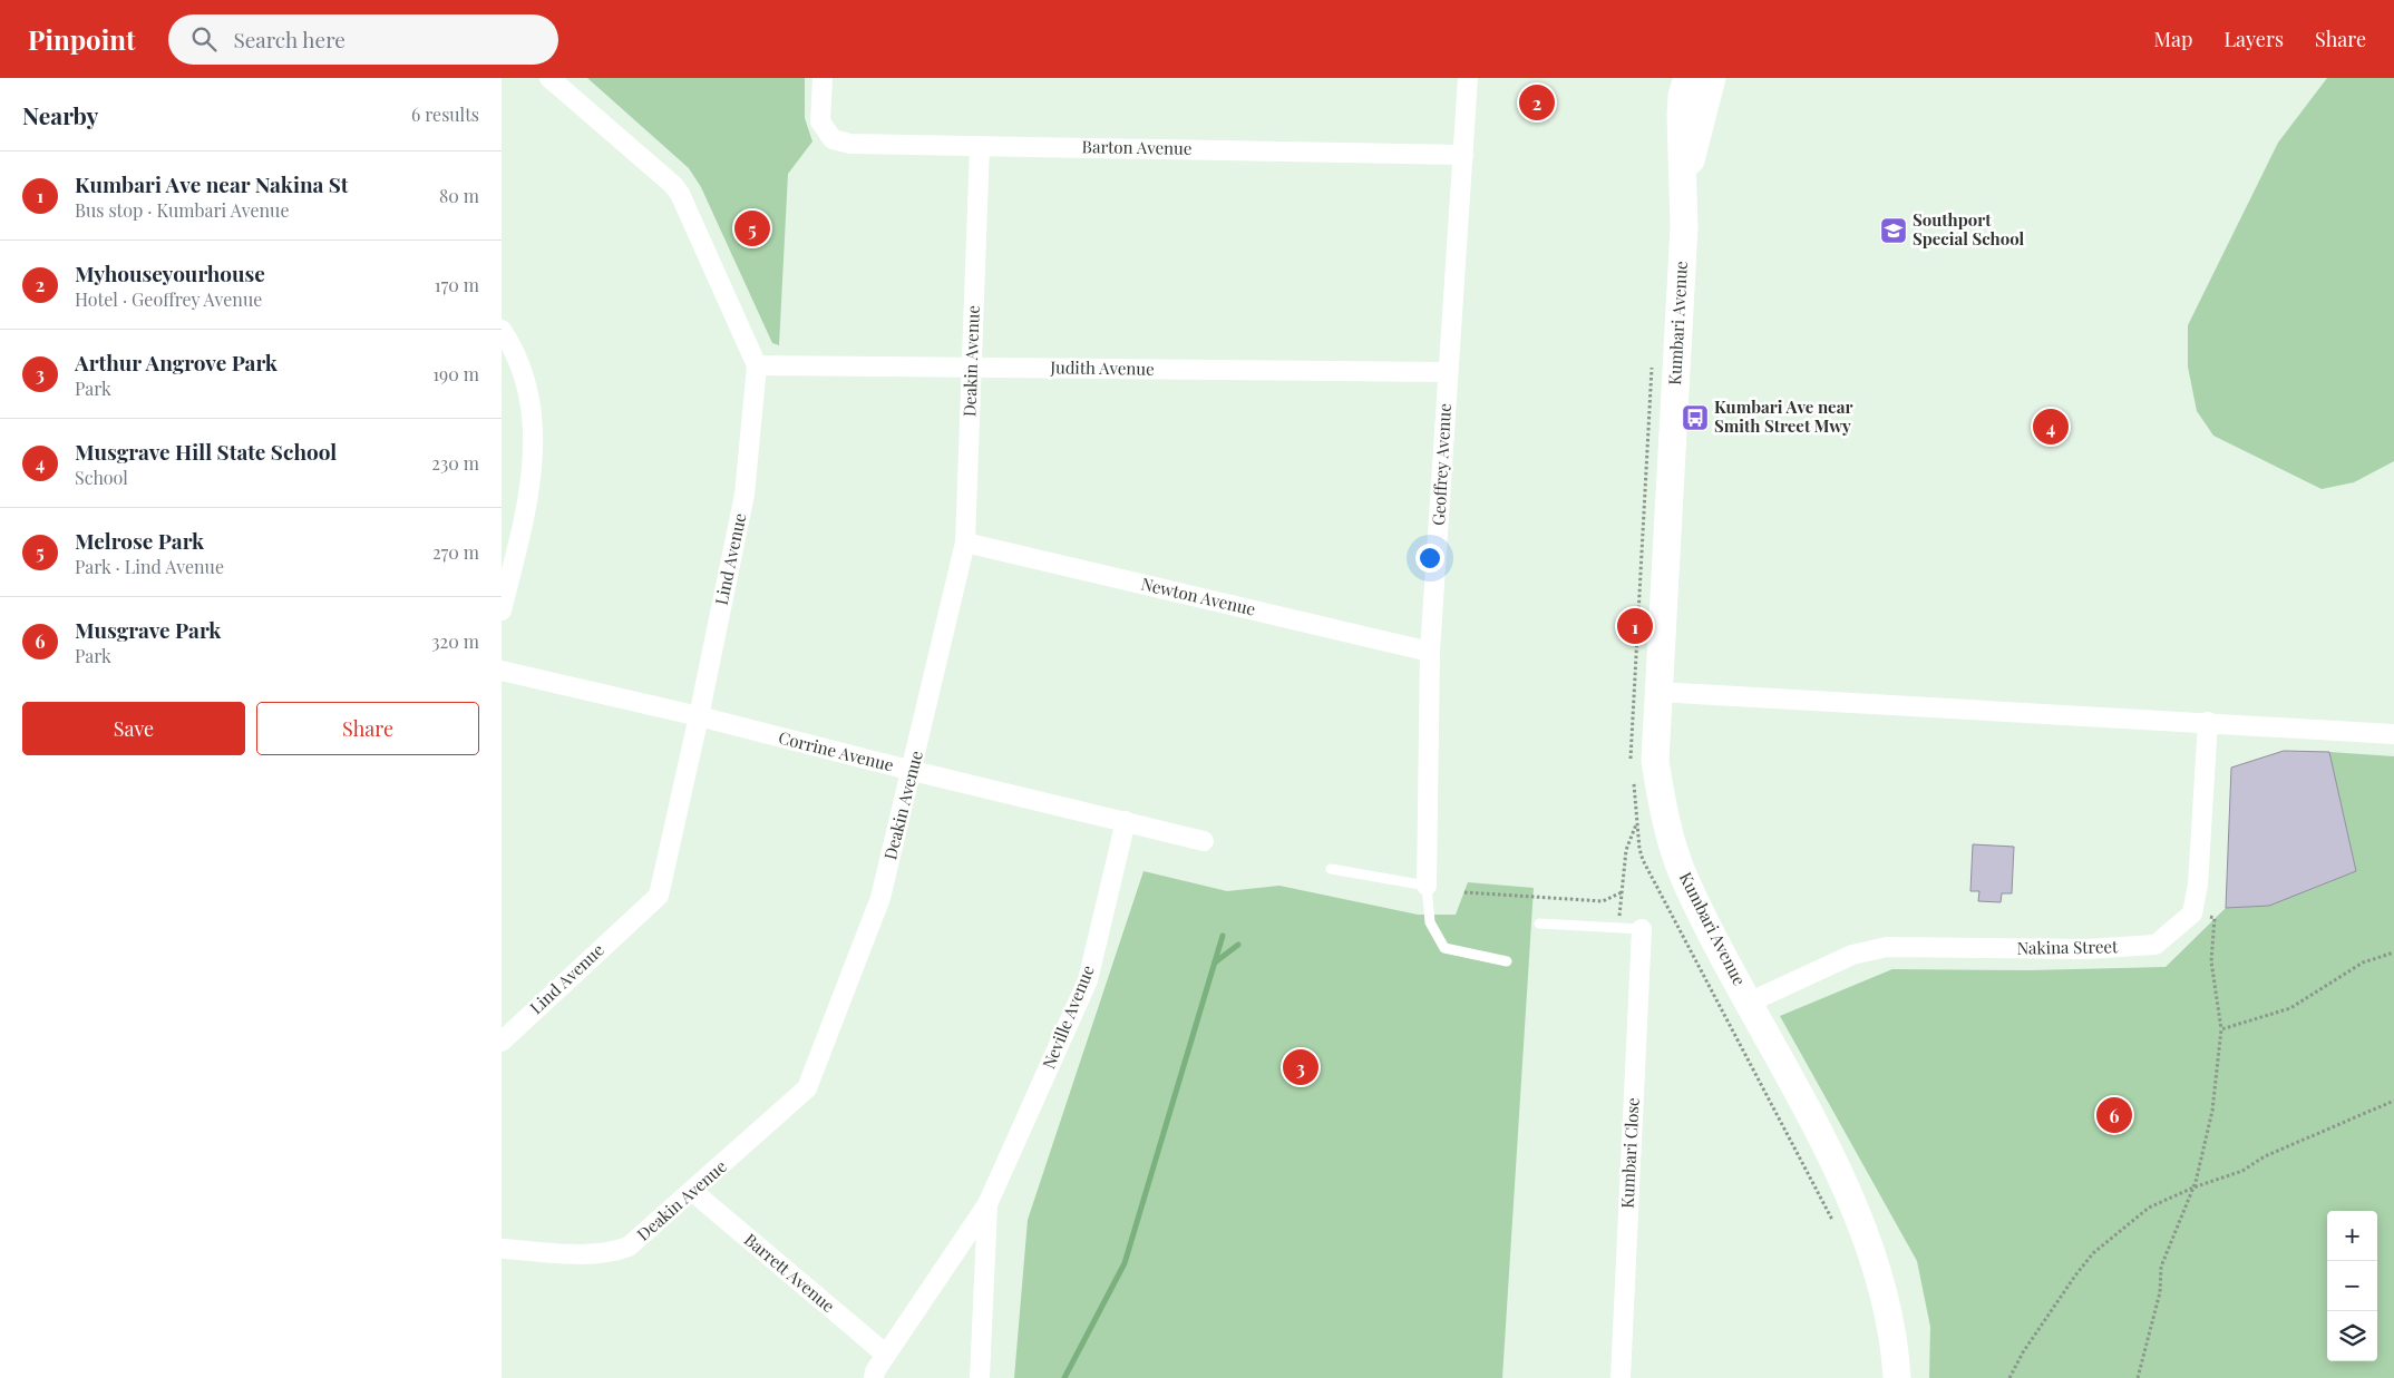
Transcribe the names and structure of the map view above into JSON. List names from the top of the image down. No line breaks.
{"streets":{"main road":["Kumbari Avenue"],"street":["Barton Avenue","Deakin Avenue","Judith Avenue","Geoffrey Avenue","Lind Avenue","Newton Avenue","Corrine Avenue","Nakina Street","Neville Avenue","Kumbari Close","Barrett Avenue"]},"crossings":[["Barton Avenue","Deakin Avenue"],["Barton Avenue","Geoffrey Avenue"],["Kumbari Avenue","Nakina Street"],["Deakin Avenue","Judith Avenue"],["Deakin Avenue","Newton Avenue"],["Deakin Avenue","Corrine Avenue"],["Deakin Avenue","Barrett Avenue"],["Judith Avenue","Geoffrey Avenue"],["Judith Avenue","Lind Avenue"],["Geoffrey Avenue","Newton Avenue"],["Lind Avenue","Corrine Avenue"],["Corrine Avenue","Neville Avenue"],["Neville Avenue","Barrett Avenue"]],"places":{"school or university":["Southport Special School"],"bus stop":["Kumbari Ave near Smith Street Mwy"]},"page":{"header":"Pinpoint","search":"Search here","nav":["Map","Layers","Share"],"heading":["Nearby","6 results"],"pins":["2","5","4","1","3","6"],"list":[{"mark":"1","name":"Kumbari Ave near Nakina St","note":"Bus stop · Kumbari Avenue","value":"80 m"},{"mark":"2","name":"Myhouseyourhouse","note":"Hotel · Geoffrey Avenue","value":"170 m"},{"mark":"3","name":"Arthur Angrove Park","note":"Park","value":"190 m"},{"mark":"4","name":"Musgrave Hill State School","note":"School","value":"230 m"},{"mark":"5","name":"Melrose Park","note":"Park · Lind Avenue","value":"270 m"},{"mark":"6","name":"Musgrave Park","note":"Park","value":"320 m"}],"buttons":["Save","Share"],"map_buttons":["+","−"]}}
